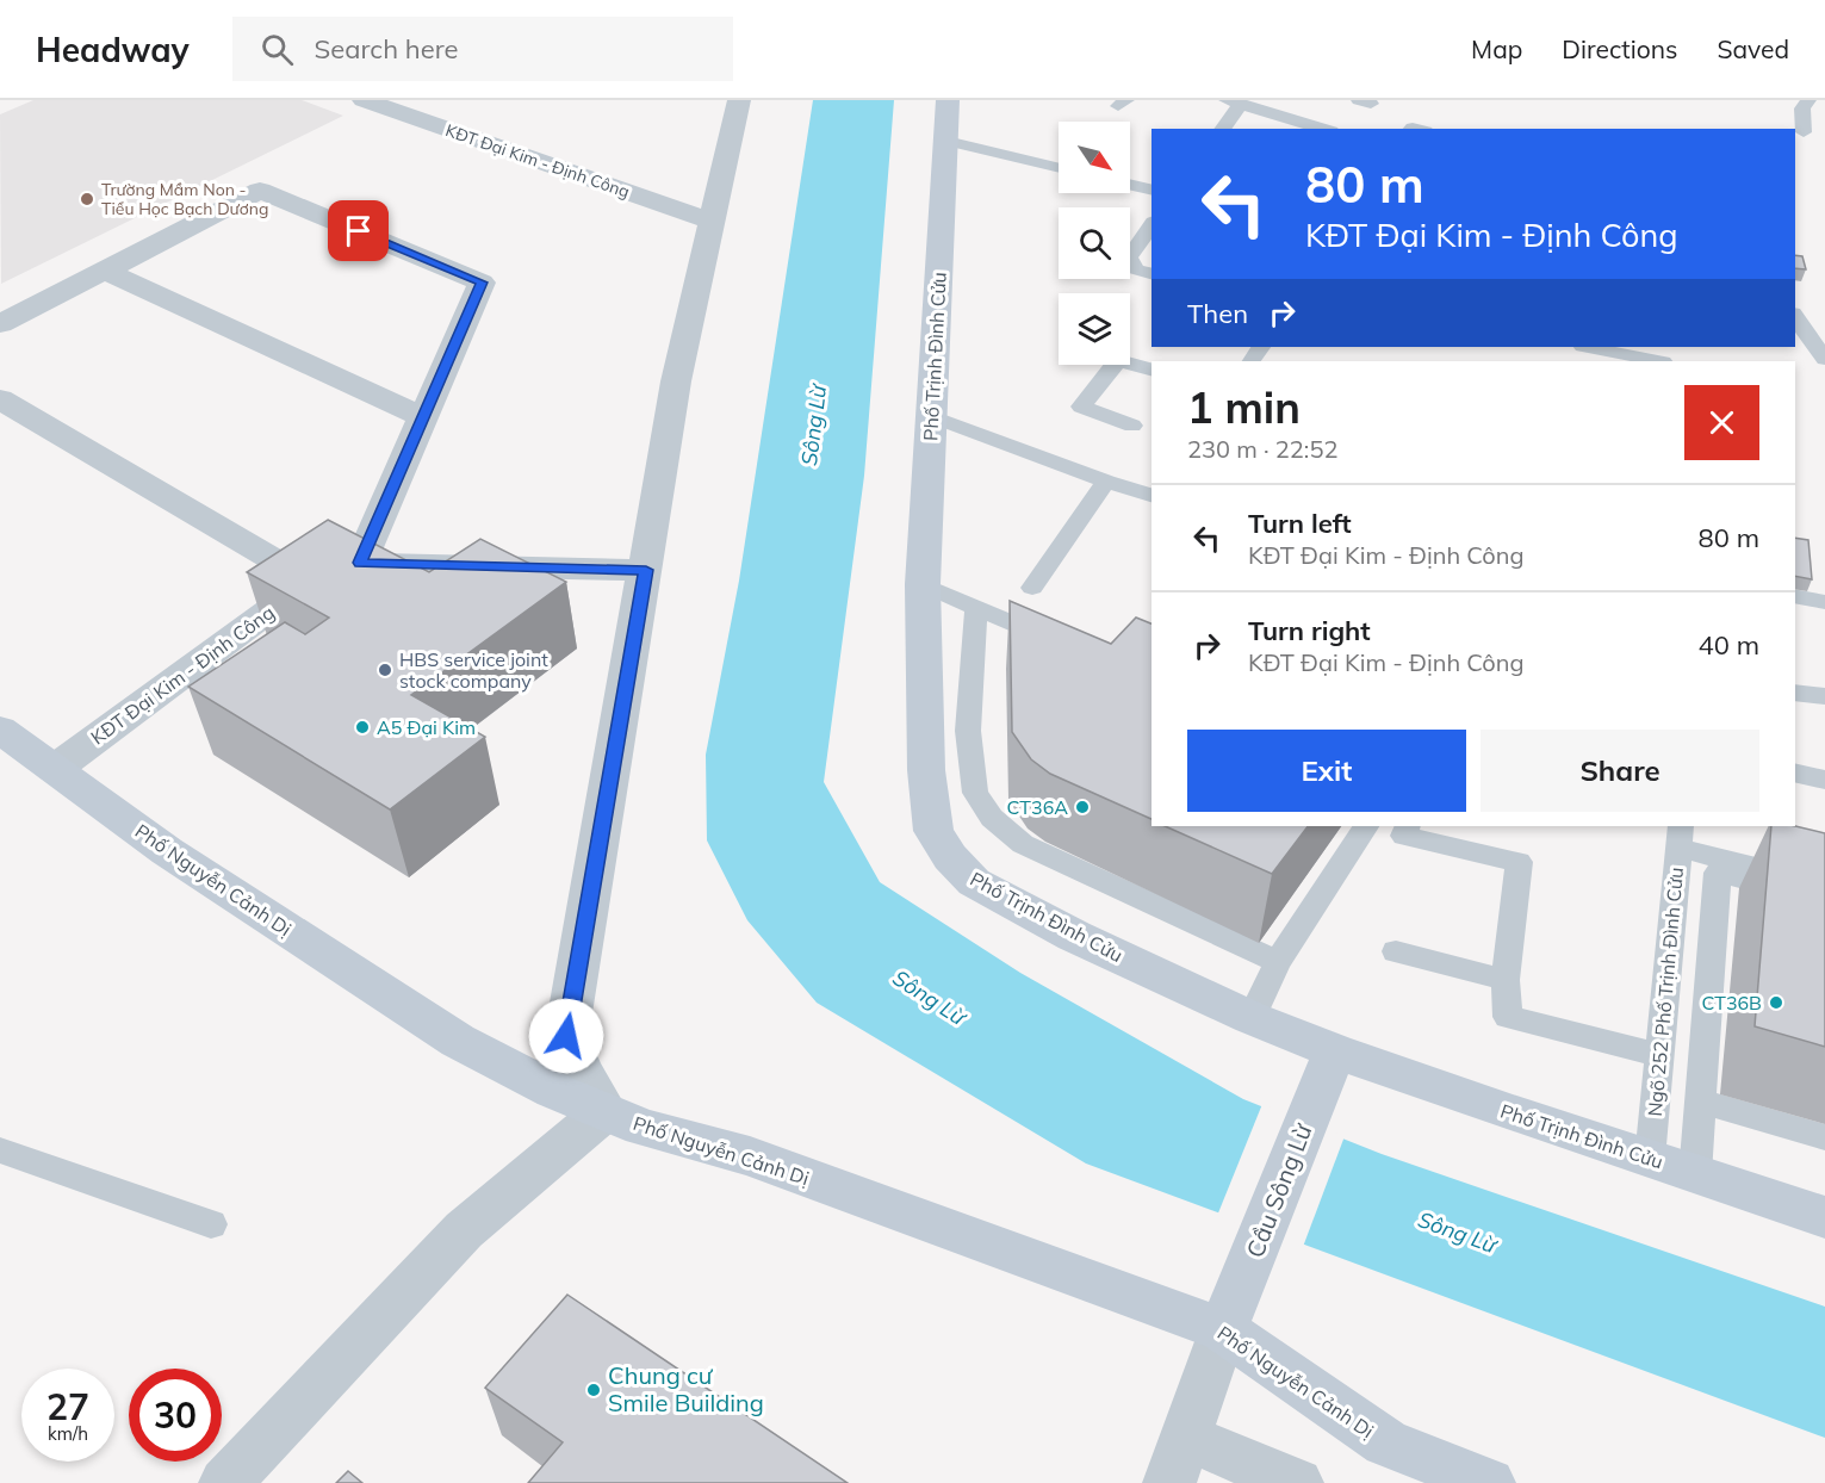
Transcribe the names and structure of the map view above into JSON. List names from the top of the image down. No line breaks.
{"streets":{"main road":["Phố Trịnh Đình Cửu","Phố Nguyễn Cảnh Dị","Cầu Sông Lừ"],"street":["KĐT Đại Kim - Định Công"],"lane":["Ngõ 252 Phố Trịnh Đình Cửu"]},"crossings":[["KĐT Đại Kim - Định Công","Phố Nguyễn Cảnh Dị"],["Phố Trịnh Đình Cửu","Ngõ 252 Phố Trịnh Đình Cửu"],["Phố Trịnh Đình Cửu","Cầu Sông Lừ"],["Phố Nguyễn Cảnh Dị","Cầu Sông Lừ"]],"water":["Sông Lừ"],"places":["Trường Mầm Non - Tiểu Học Bạch Dương","HBS service joint stock company","A5 Đại Kim","CT36A","CT36B","Chung cư Smile Building"],"north":"bottom right","page":{"header":"Headway","search":"Search here","nav":["Map","Directions","Saved"],"turn":["80 m","KĐT Đại Kim - Định Công"],"then":"Then","heading":["1 min","230 m · 22:52"],"list":[{"name":"Turn left","note":"KĐT Đại Kim - Định Công","value":"80 m"},{"name":"Turn right","note":"KĐT Đại Kim - Định Công","value":"40 m"}],"buttons":["Exit","Share"],"speed":"27 km/h","limit":"30"}}
